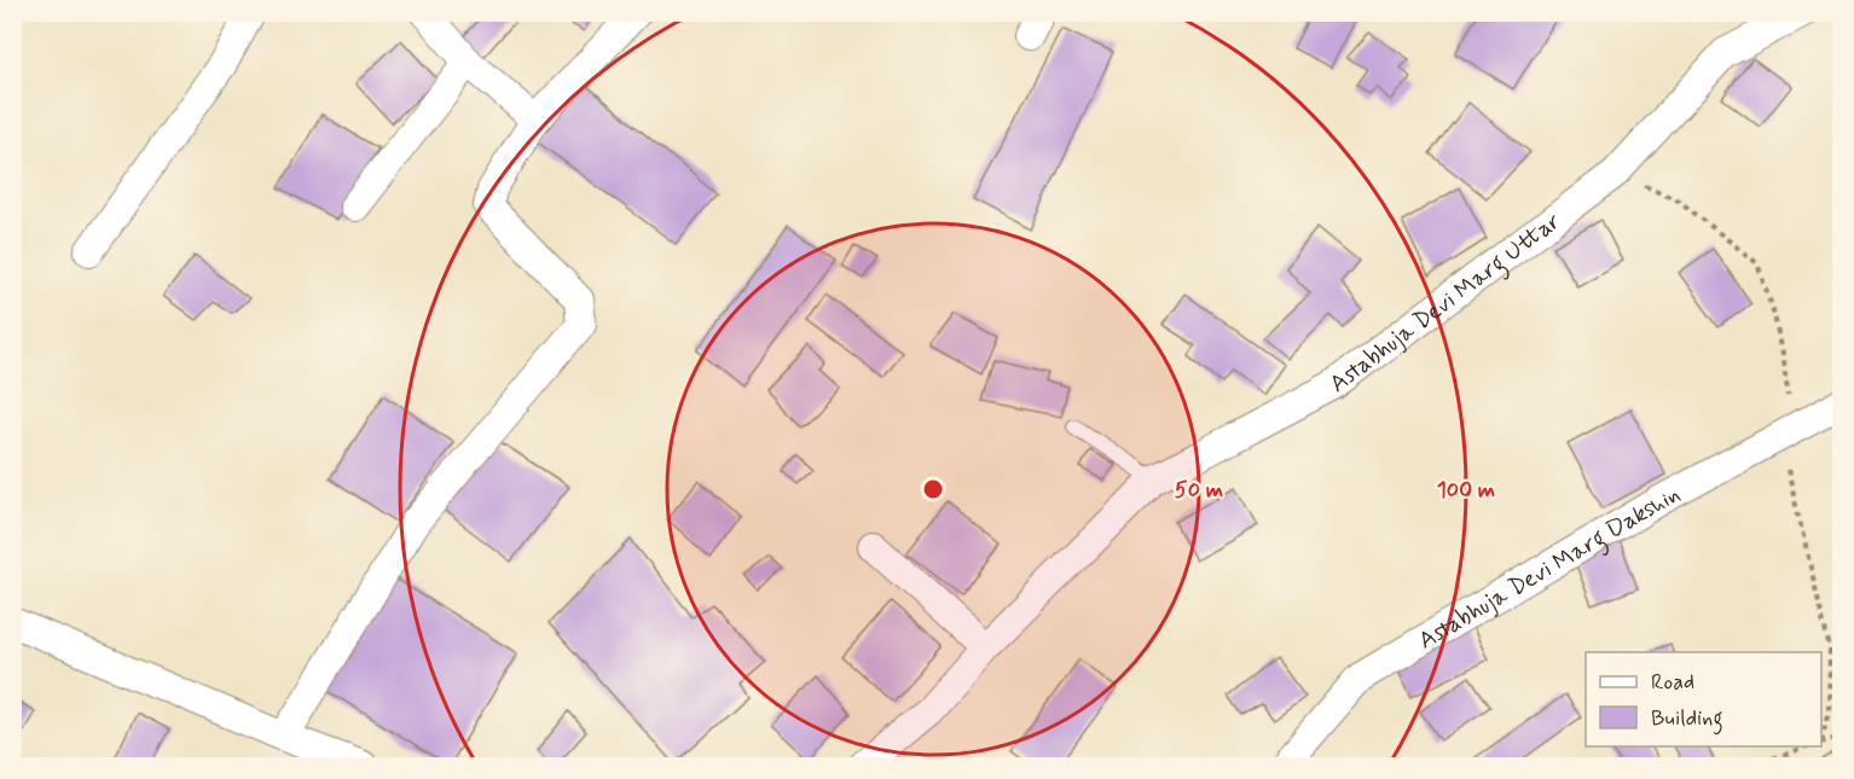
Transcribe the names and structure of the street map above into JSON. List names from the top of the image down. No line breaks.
{"streets":{"street":["Astabhuja Devi Marg Uttar","Astabhuja Devi Marg Dakshin"]},"legend":["Road","Building"],"rings":["50 m","100 m"]}
